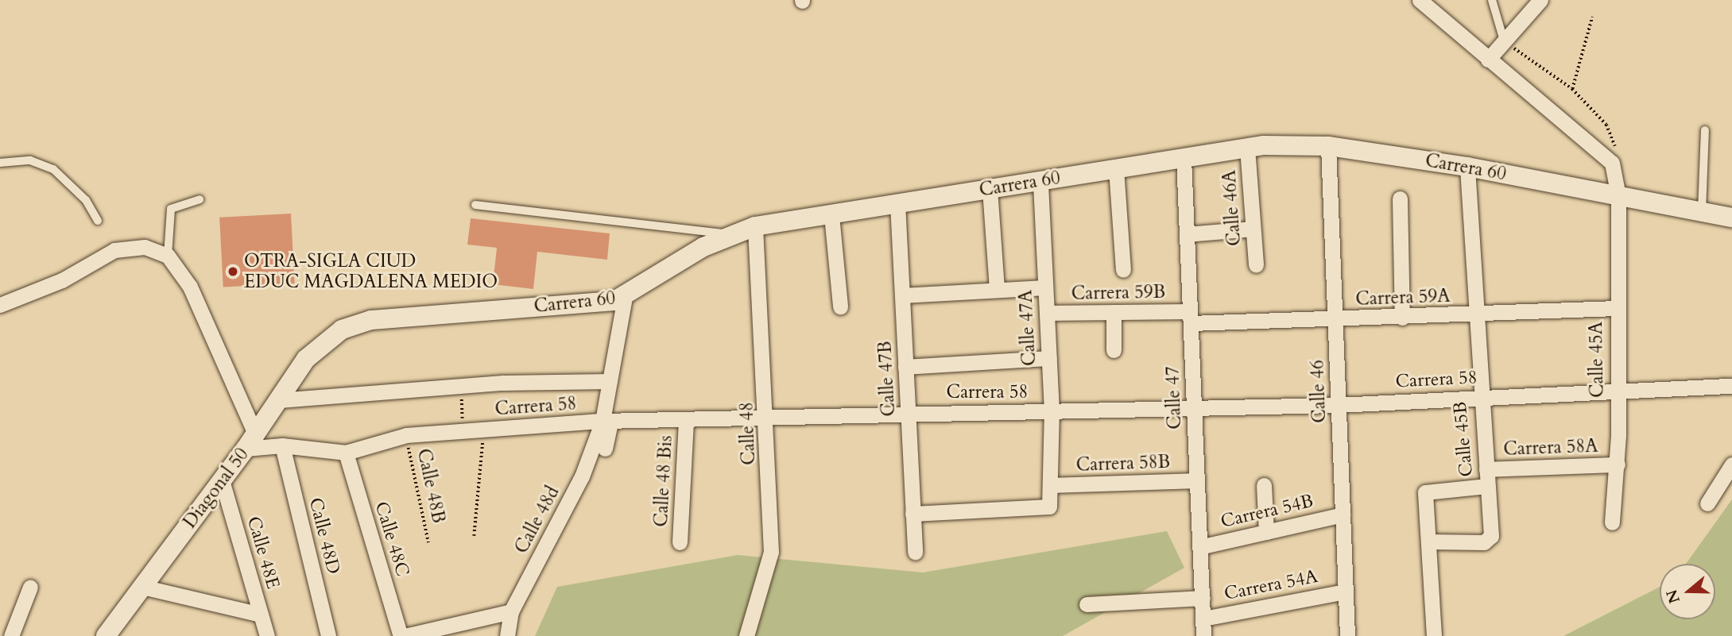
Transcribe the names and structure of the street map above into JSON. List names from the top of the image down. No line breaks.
{"streets":{"street":["Carrera 60","Calle 46A","Carrera 59B","Carrera 59A","Calle 47A","Calle 45A","Calle 47B","Carrera 58","Calle 46","Calle 47","Calle 48","Calle 45B","Carrera 58A","Carrera 58B","Calle 48 Bis","Diagonal 50","Carrera 54B","Calle 48d","Calle 48D","Calle 48C","Calle 48E","Carrera 54A"],"path":["Calle 48B"]},"crossings":[["Carrera 60","Calle 46A"],["Carrera 60","Calle 47A"],["Carrera 60","Calle 45A"],["Carrera 60","Calle 47B"],["Carrera 60","Calle 46"],["Carrera 60","Calle 47"],["Carrera 60","Calle 48"],["Carrera 60","Calle 45B"],["Carrera 60","Diagonal 50"],["Carrera 59B","Carrera 59A"],["Carrera 59B","Calle 47A"],["Carrera 59B","Calle 47B"],["Carrera 59B","Calle 47"],["Carrera 59A","Calle 45A"],["Carrera 59A","Calle 46"],["Carrera 59A","Calle 47"],["Carrera 59A","Calle 45B"],["Calle 47A","Calle 47B"],["Calle 47A","Carrera 58"],["Calle 47A","Carrera 58B"],["Calle 45A","Carrera 58"],["Calle 45A","Carrera 58A"],["Calle 47B","Carrera 58"],["Carrera 58","Calle 46"],["Carrera 58","Calle 47"],["Carrera 58","Calle 48"],["Carrera 58","Calle 45B"],["Carrera 58","Calle 48 Bis"],["Carrera 58","Calle 48B"],["Carrera 58","Diagonal 50"],["Carrera 58","Calle 48d"],["Carrera 58","Calle 48D"],["Carrera 58","Calle 48C"],["Calle 46","Carrera 54B"],["Calle 46","Carrera 54A"],["Calle 47","Carrera 58B"],["Calle 47","Carrera 54B"],["Calle 47","Carrera 54A"],["Calle 45B","Carrera 58A"],["Diagonal 50","Calle 48E"]],"places":["OTRA-SIGLA CIUD EDUC MAGDALENA MEDIO"],"north":"left"}
